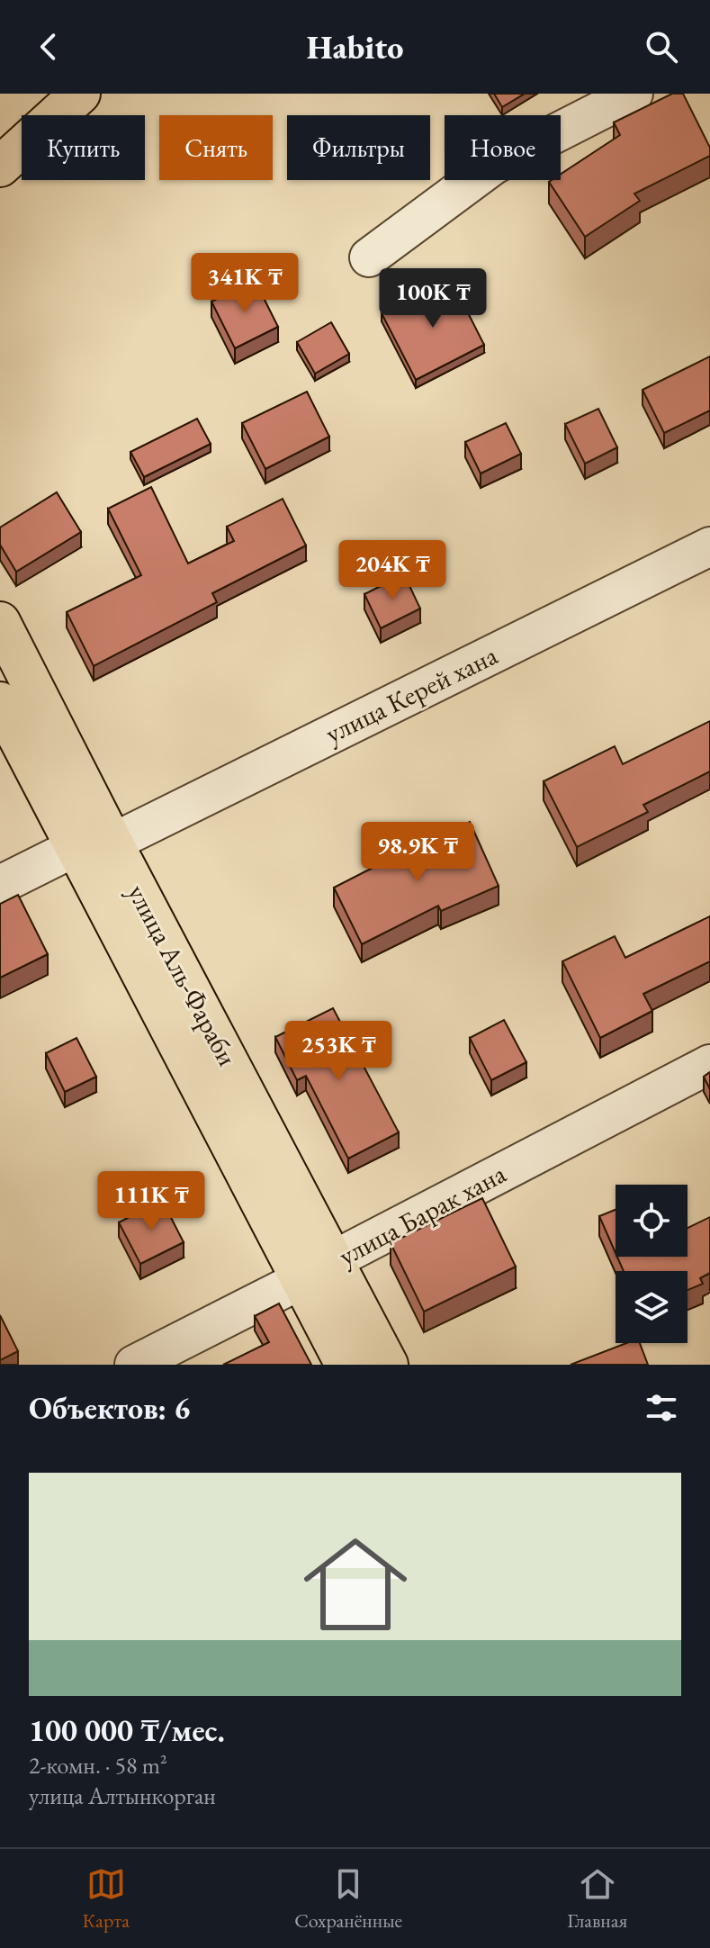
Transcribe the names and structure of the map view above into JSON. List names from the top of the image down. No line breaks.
{"streets":{"main road":["улица Аль-Фараби"],"street":["улица Керей хана","улица Барак хана"]},"crossings":[["улица Керей хана","улица Аль-Фараби"],["улица Аль-Фараби","улица Барак хана"]],"page":{"header":"Habito","chip":["Купить","Снять","Фильтры","Новое"],"price":["341K ₸","100K ₸","204K ₸","98.9K ₸","253K ₸","111K ₸"],"heading":"Объектов: 6","list":[{"name":"100 000 ₸/мес.","note":"2-комн. · 58 m² · улица Алтынкорган"}],"tabs":["Карта","Сохранённые","Главная"]}}
